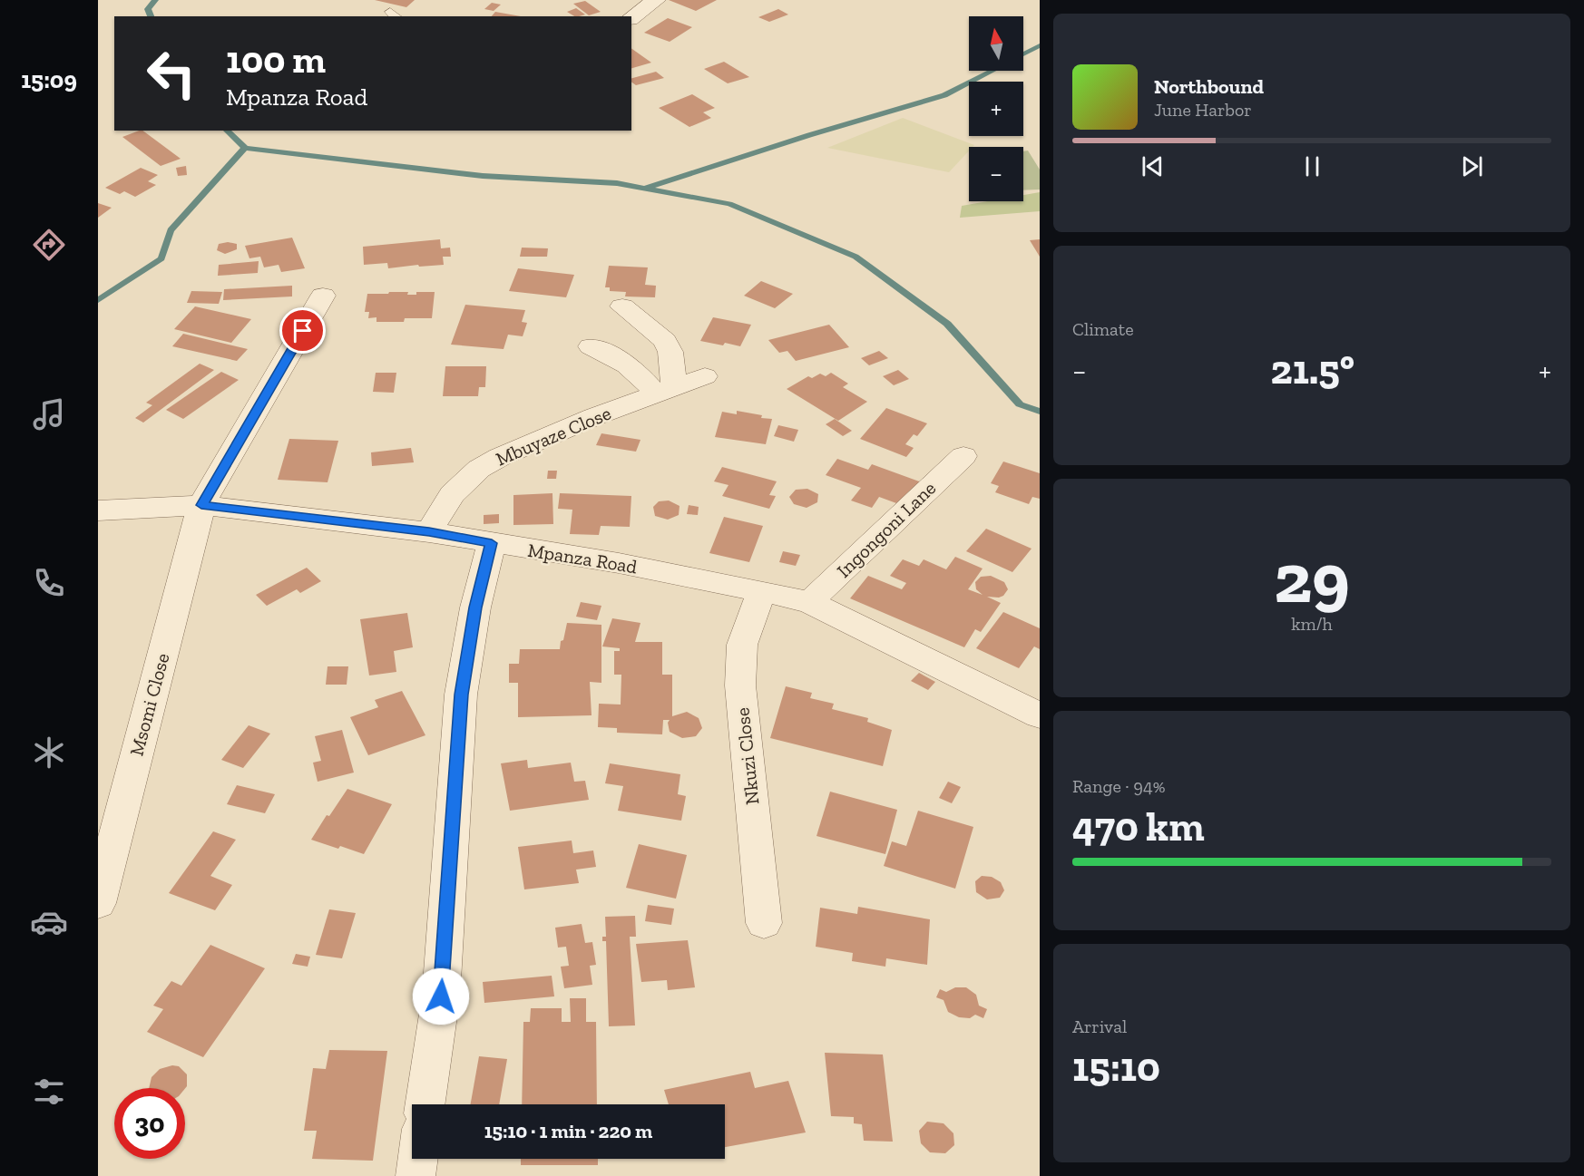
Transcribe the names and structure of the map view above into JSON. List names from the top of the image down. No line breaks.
{"streets":{"street":["Mbuyaze Close","Ingongoni Lane","Mpanza Road","Msomi Close","Nkuzi Close"]},"crossings":[["Mbuyaze Close","Mpanza Road"],["Ingongoni Lane","Mpanza Road"],["Mpanza Road","Msomi Close"],["Mpanza Road","Nkuzi Close"]],"north":"top","page":{"tabs":"15:09","map_buttons":["+","−"],"turn":["100 m","Mpanza Road"],"song":["Northbound","June Harbor"],"tile":["Climate",["29","km/h"],["Range · 94%","470 km"],["Arrival","15:10"]],"heat":["−","21.5°","+"],"limit":"30","trip":"15:10 · 1 min · 220 m"}}
